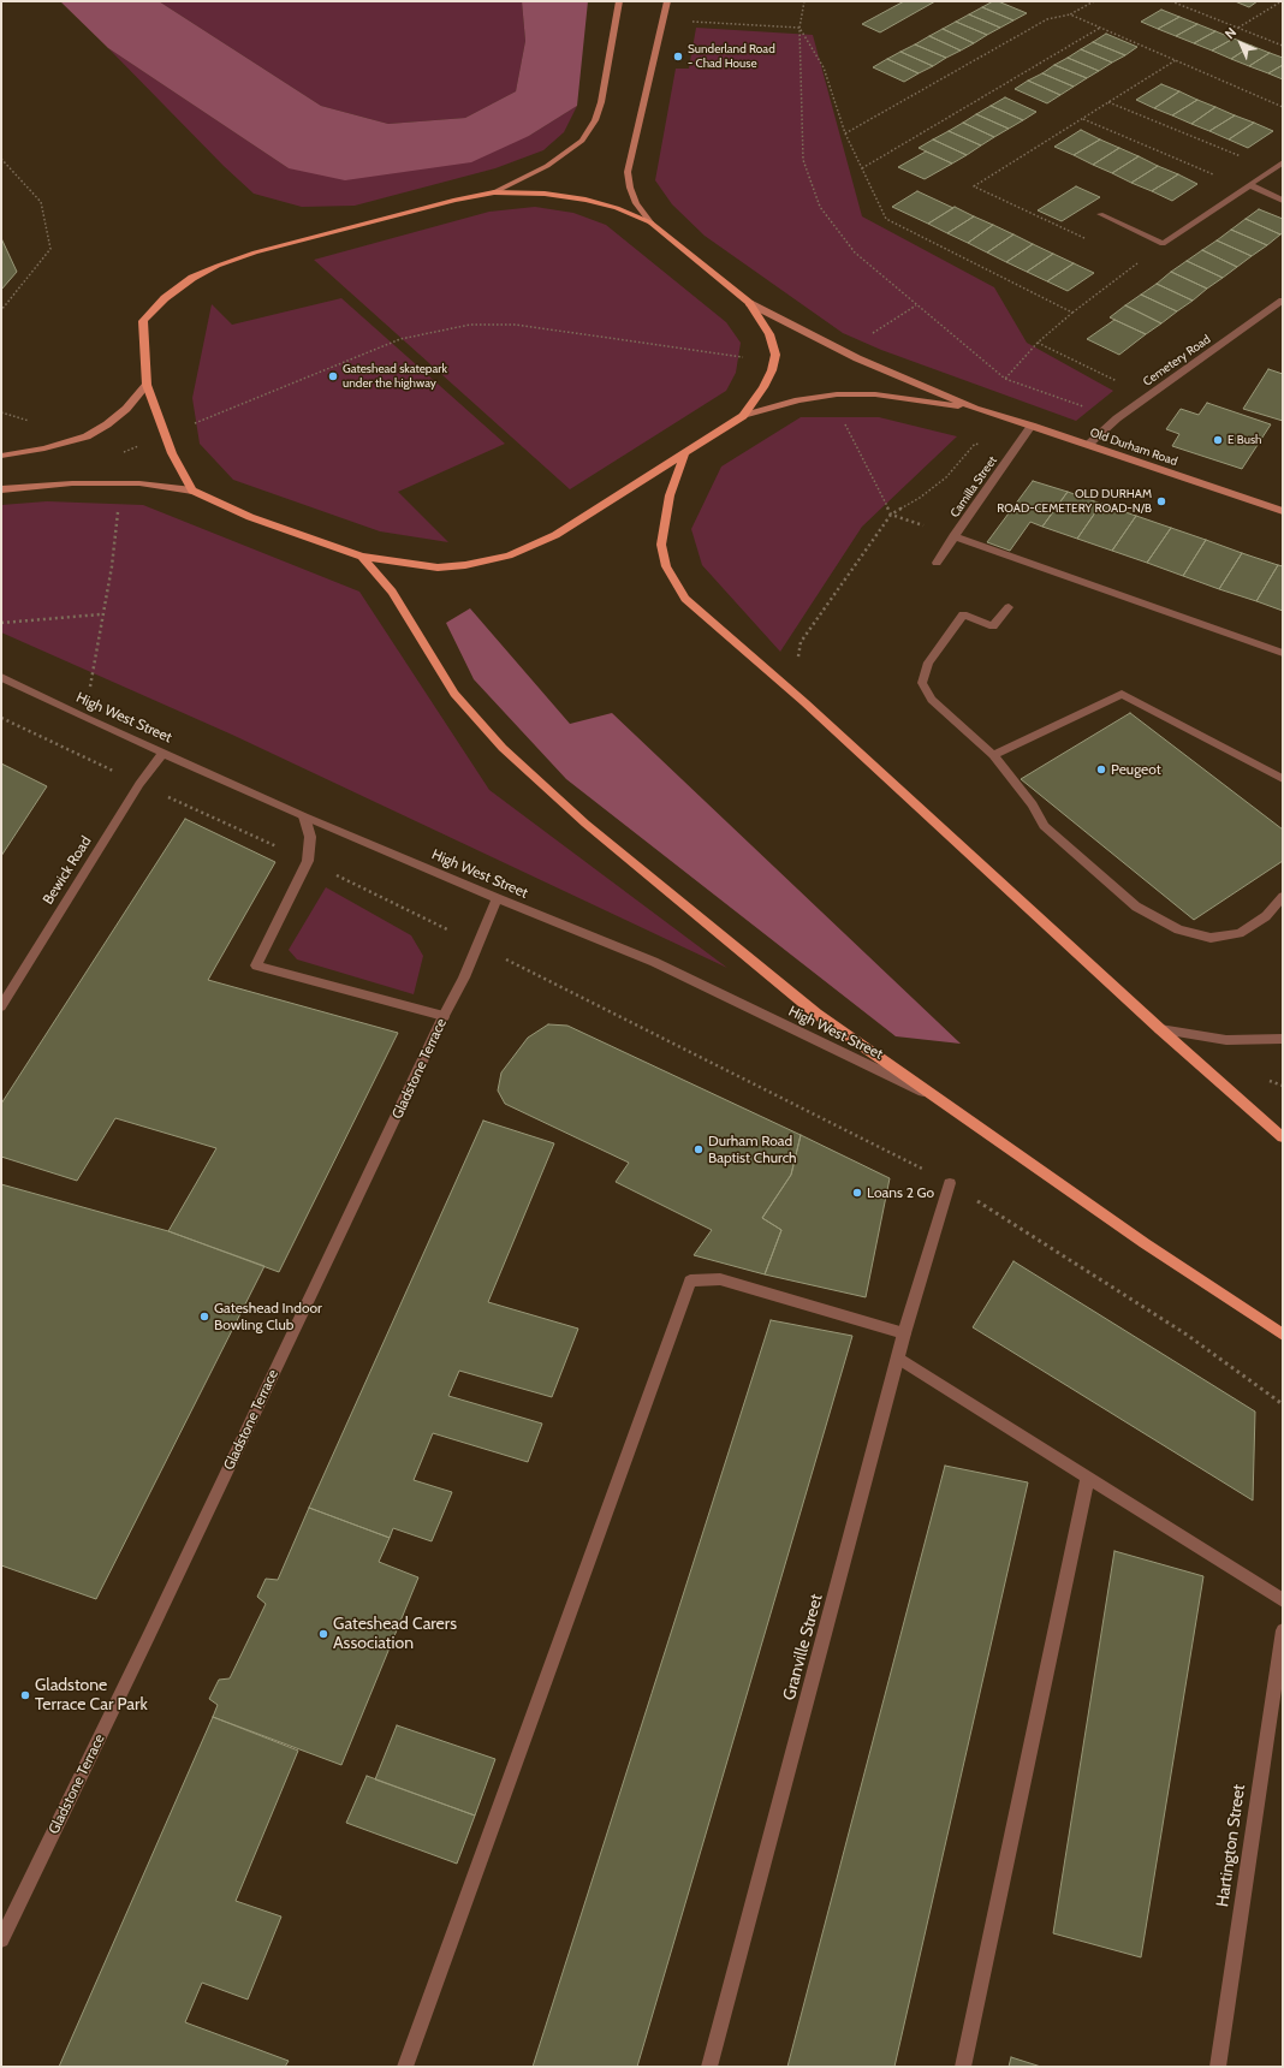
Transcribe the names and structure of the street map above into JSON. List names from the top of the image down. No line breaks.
{"streets":{"main road":["Old Durham Road"],"street":["Cemetery Road","Camilla Street","High West Street","Bewick Road","Gladstone Terrace","Granville Street","Hartington Street"]},"crossings":[["Cemetery Road","Old Durham Road"],["Old Durham Road","Camilla Street"],["High West Street","Bewick Road"],["High West Street","Gladstone Terrace"]],"places":["Sunderland Road - Chad House","Gateshead skatepark under the highway","E Bush","OLD DURHAM ROAD-CEMETERY ROAD-N/B","Peugeot","Durham Road Baptist Church","Loans 2 Go","Gateshead Indoor Bowling Club","Gateshead Carers Association","Gladstone Terrace Car Park"],"north":"top left"}
